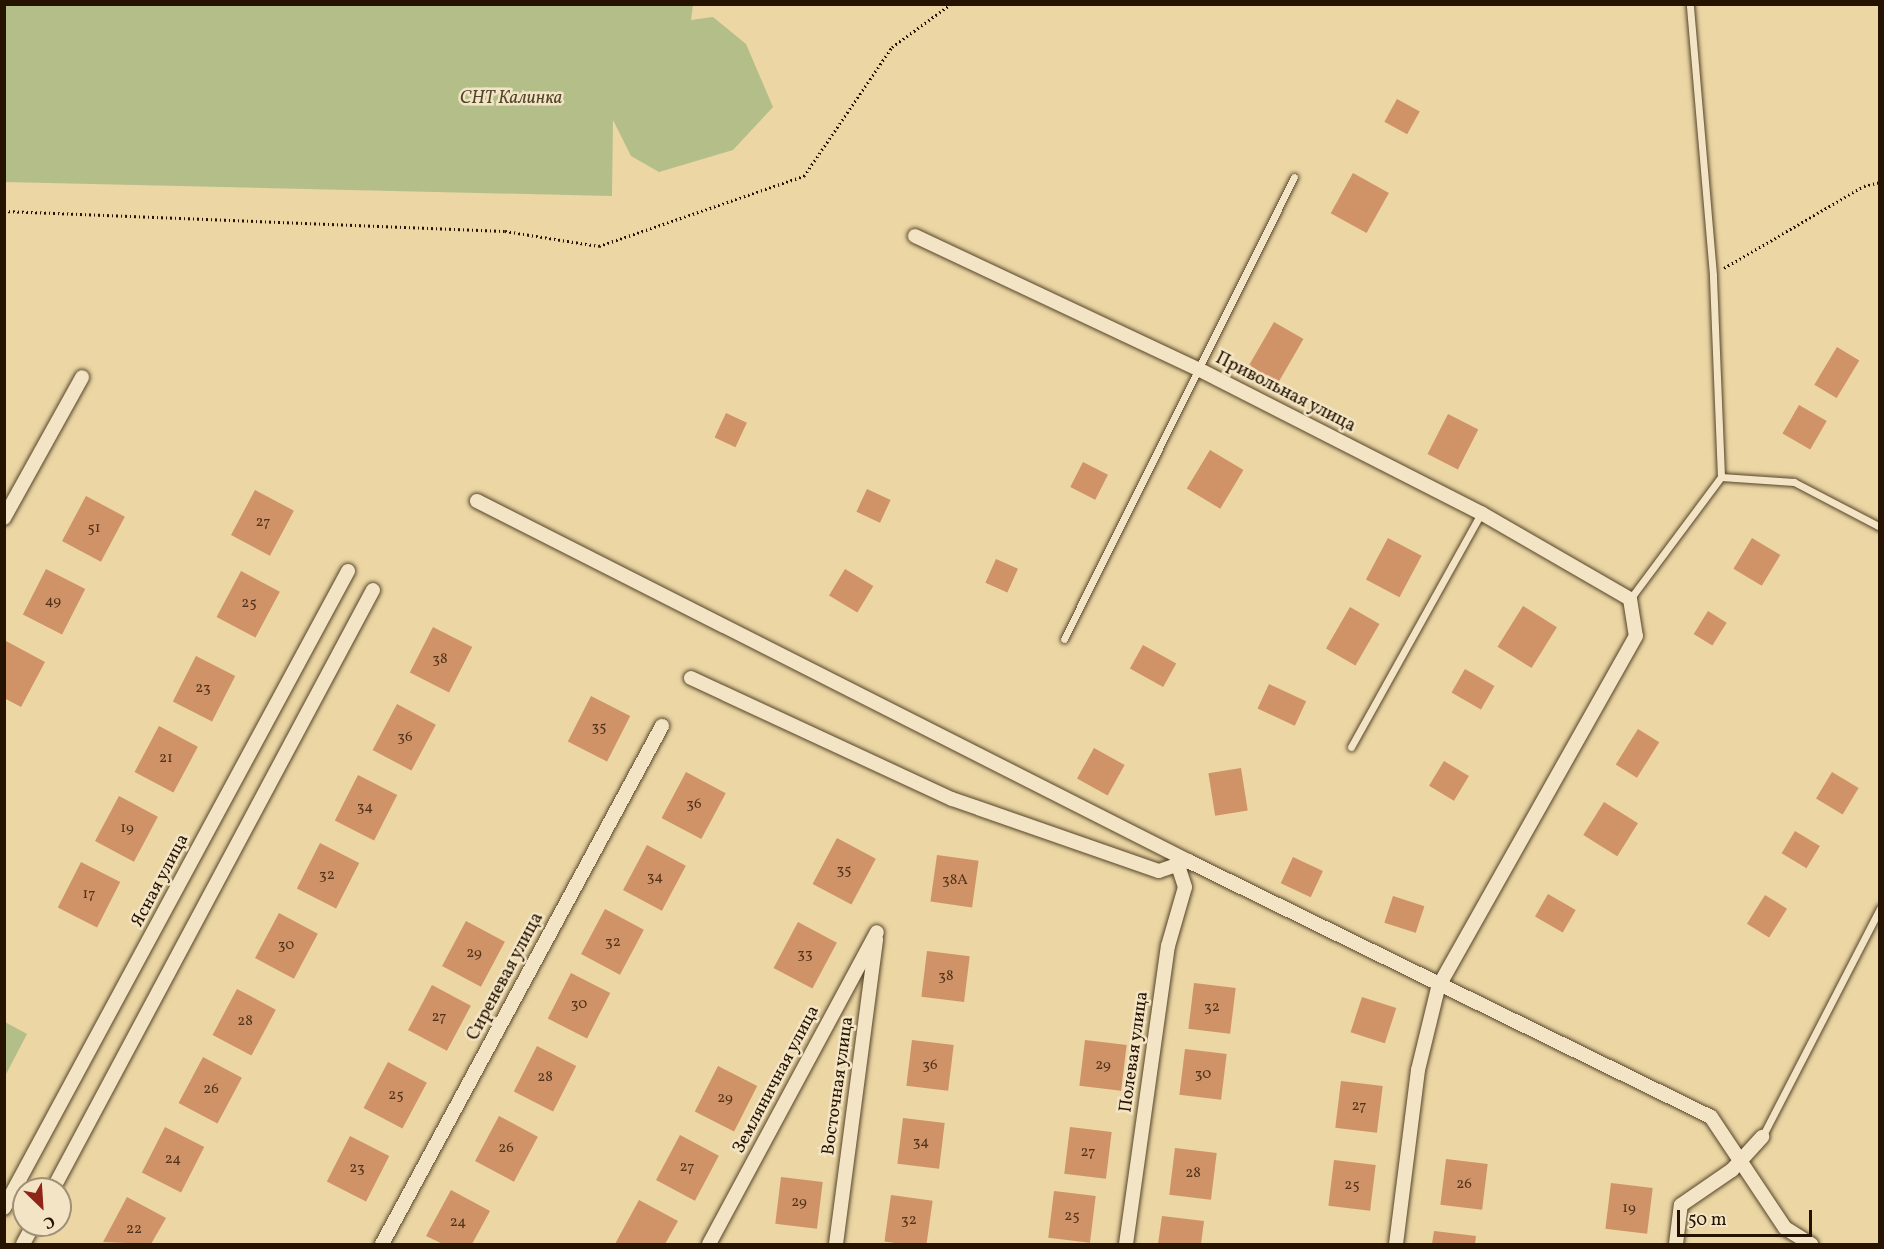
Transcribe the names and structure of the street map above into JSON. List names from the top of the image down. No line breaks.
{"streets":{"street":["Привольная улица","Ясная улица","Сиреневая улица","Полевая улица","Земляничная улица","Восточная улица"]},"crossings":[["Земляничная улица","Восточная улица"]],"parks":["СНТ Калинка"],"house_numbers":["27","51","49","25","38","23","35","36","21","36","34","19","35","32","34","38А","17","32","30","29","33","38","30","32","27","28","36","29","30","28","26","25","29","27","34","26","27","24","27","23","28","26","25","29","19","25","32","24","22"],"scale_bar":"50 m","north":"bottom right"}
